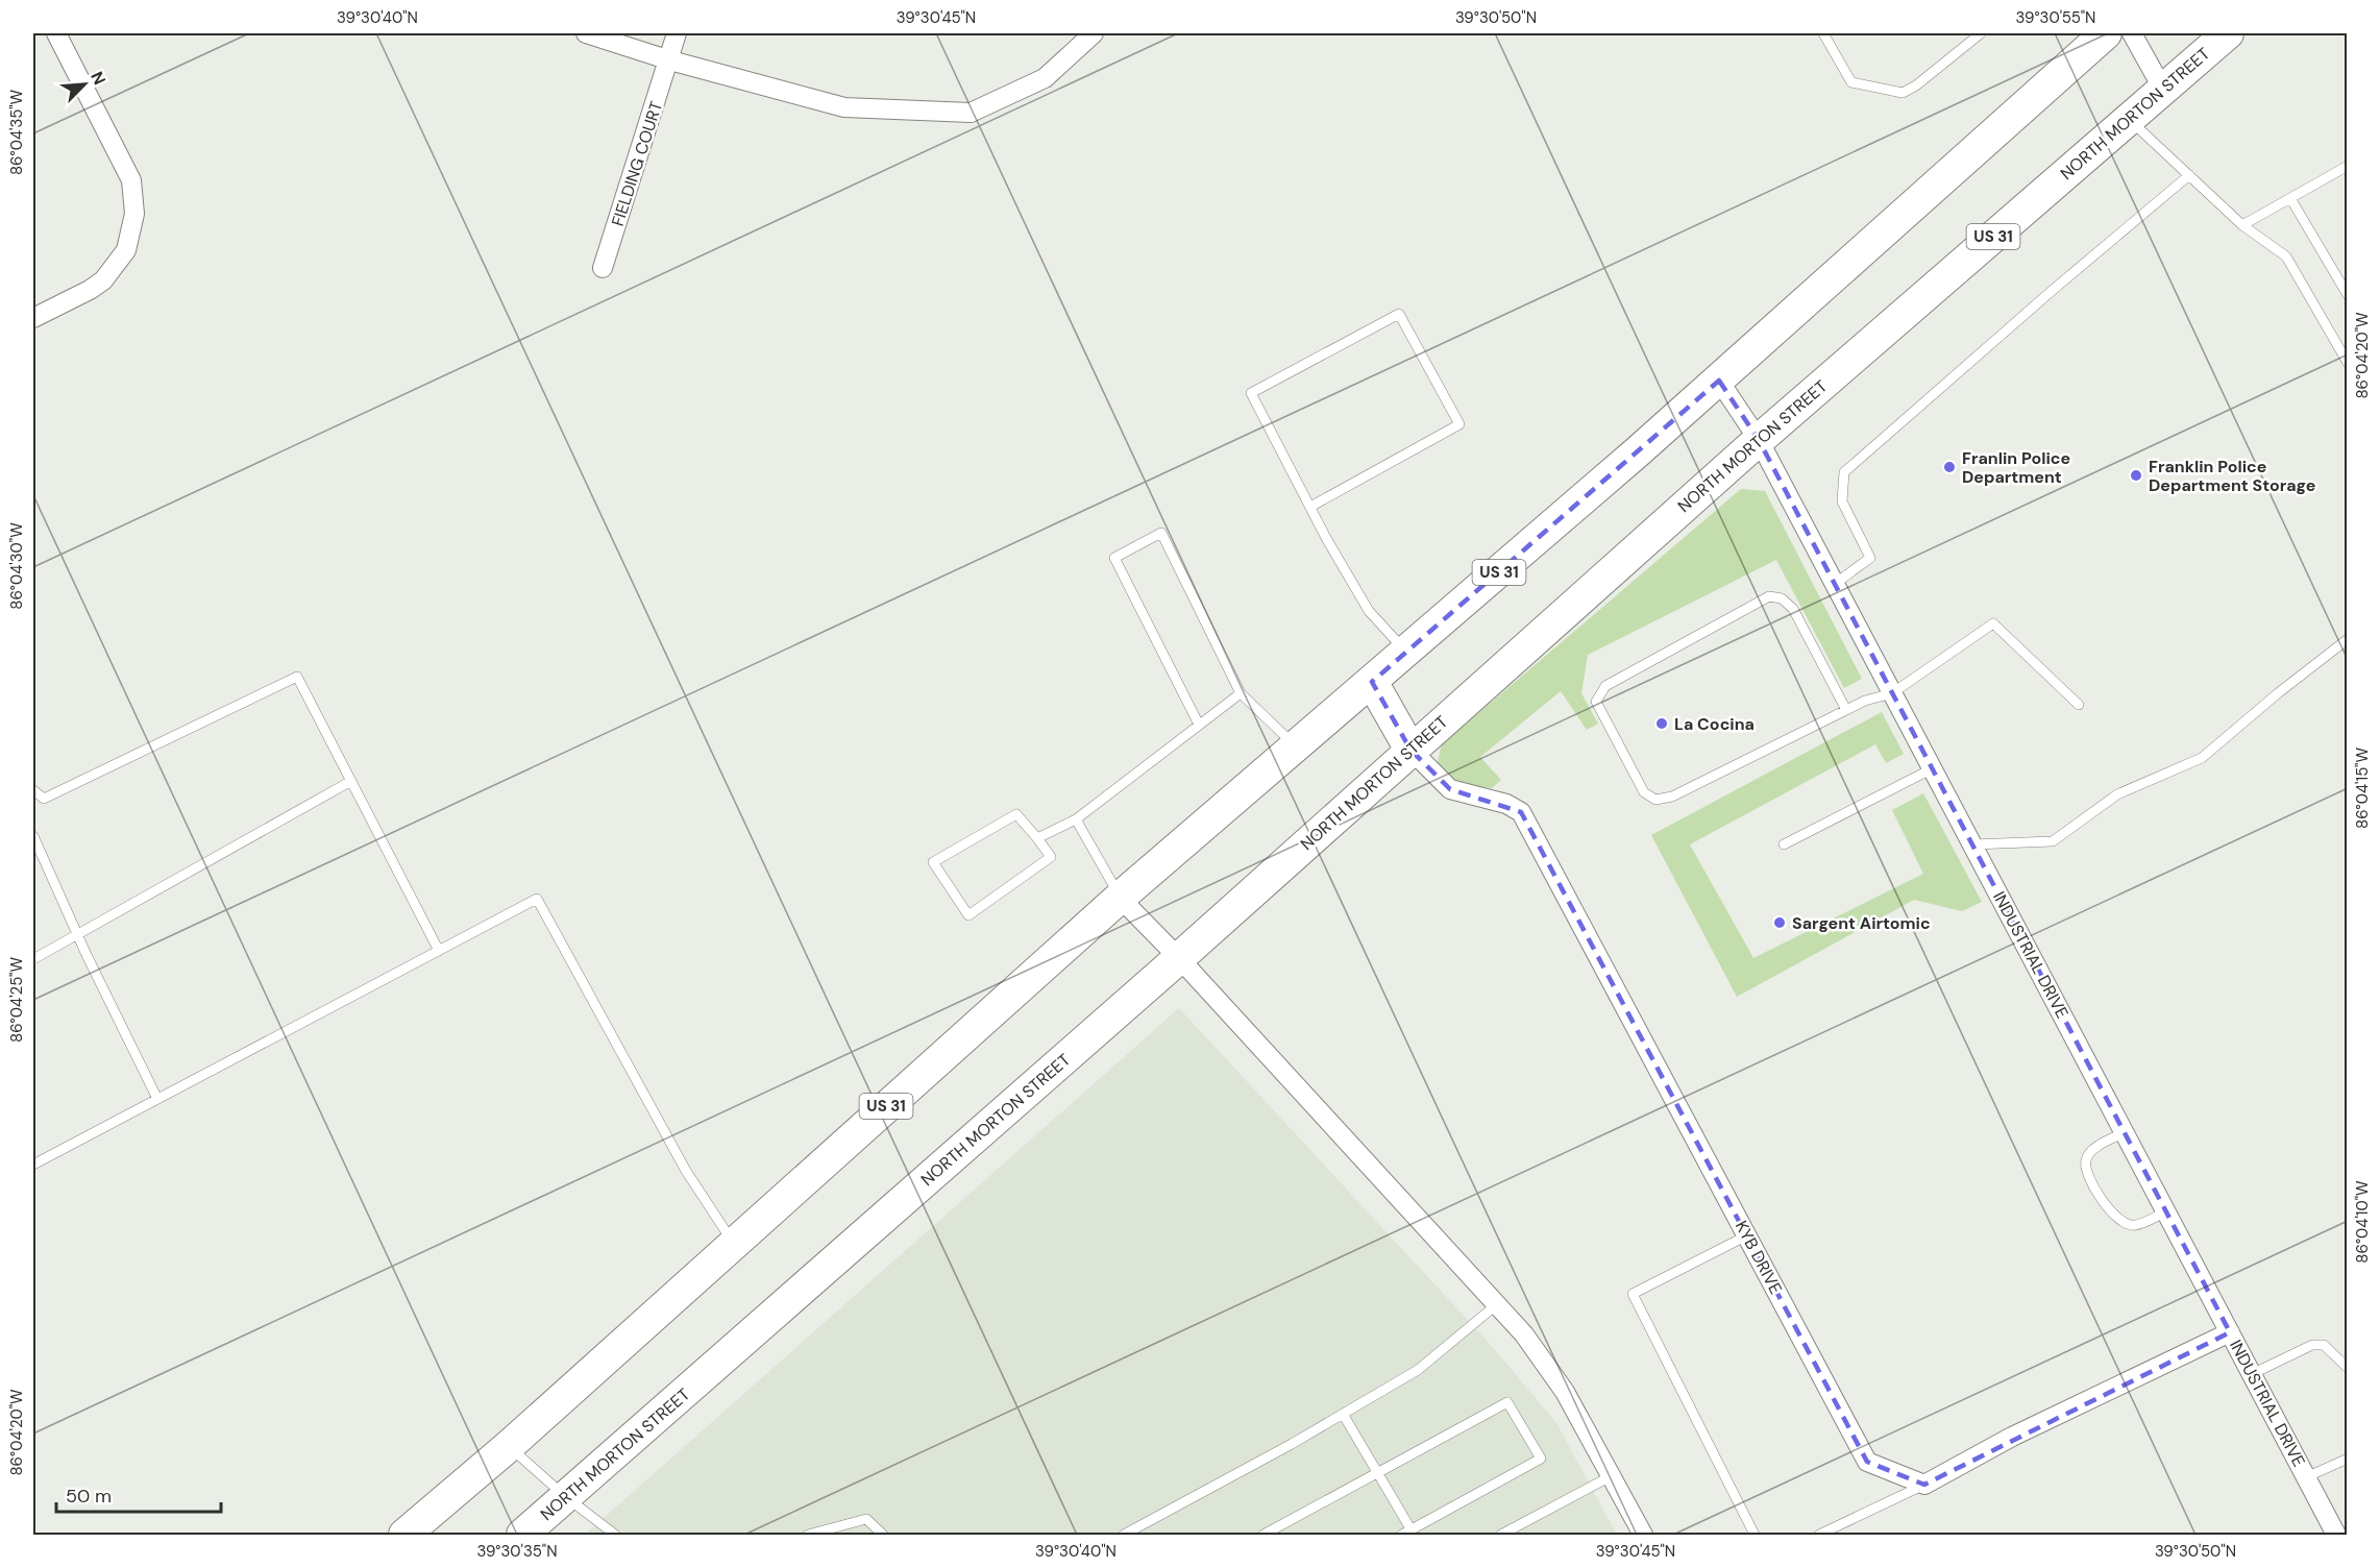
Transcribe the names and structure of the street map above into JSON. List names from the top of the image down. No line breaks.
{"streets":{"main road":["NORTH MORTON STREET","US 31"],"street":["FIELDING COURT","INDUSTRIAL DRIVE","KYB DRIVE"]},"crossings":[["NORTH MORTON STREET","INDUSTRIAL DRIVE"],["NORTH MORTON STREET","KYB DRIVE"],["US 31","INDUSTRIAL DRIVE"]],"places":["Franlin Police Department","Franklin Police Department Storage","La Cocina","Sargent Airtomic"],"scale_bar":"50 m","north":"top right","coordinates":["39°30'40\"N","39°30'45\"N","39°30'50\"N","39°30'55\"N","86°04'35\"W","86°04'20\"W","86°04'30\"W","86°04'15\"W","86°04'25\"W","86°04'10\"W","39°30'35\"N"]}
